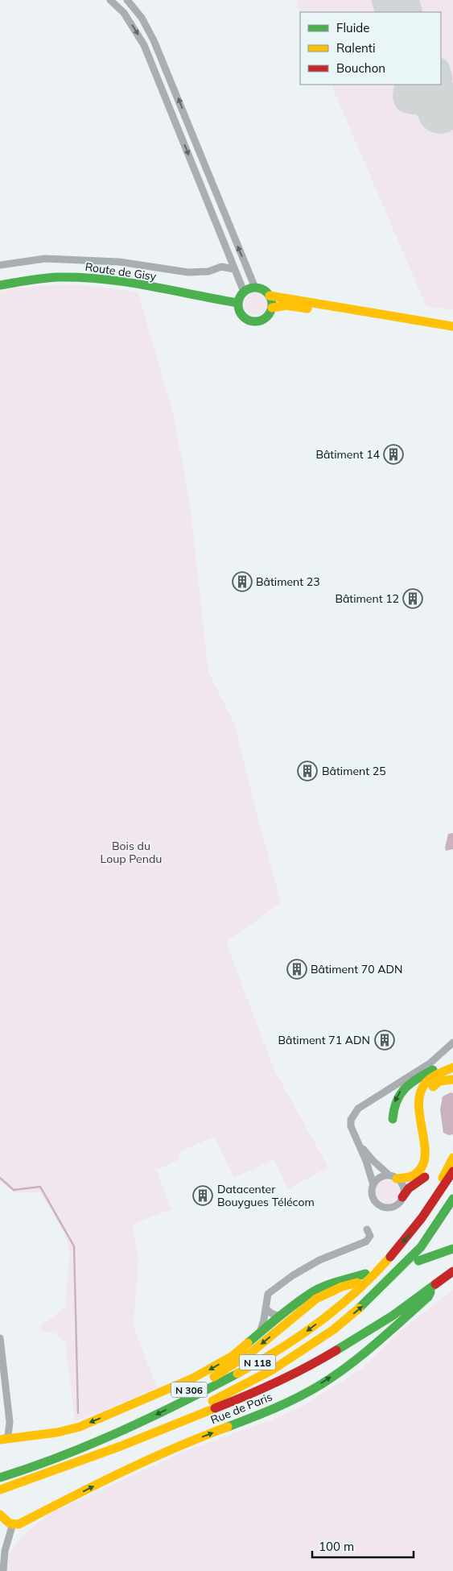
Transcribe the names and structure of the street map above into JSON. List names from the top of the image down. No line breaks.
{"streets":{"main road":["Route de Gisy","N 118","N 306","Rue de Paris"]},"crossings":[["N 118","N 306"],["N 306","Rue de Paris"]],"parks":["Bois du Loup Pendu"],"places":{"building":["Bâtiment 14","Bâtiment 23","Bâtiment 12","Bâtiment 25","Bâtiment 70 ADN","Bâtiment 71 ADN","Datacenter Bouygues Télécom"]},"legend":["Fluide","Ralenti","Bouchon"],"scale_bar":"100 m"}
